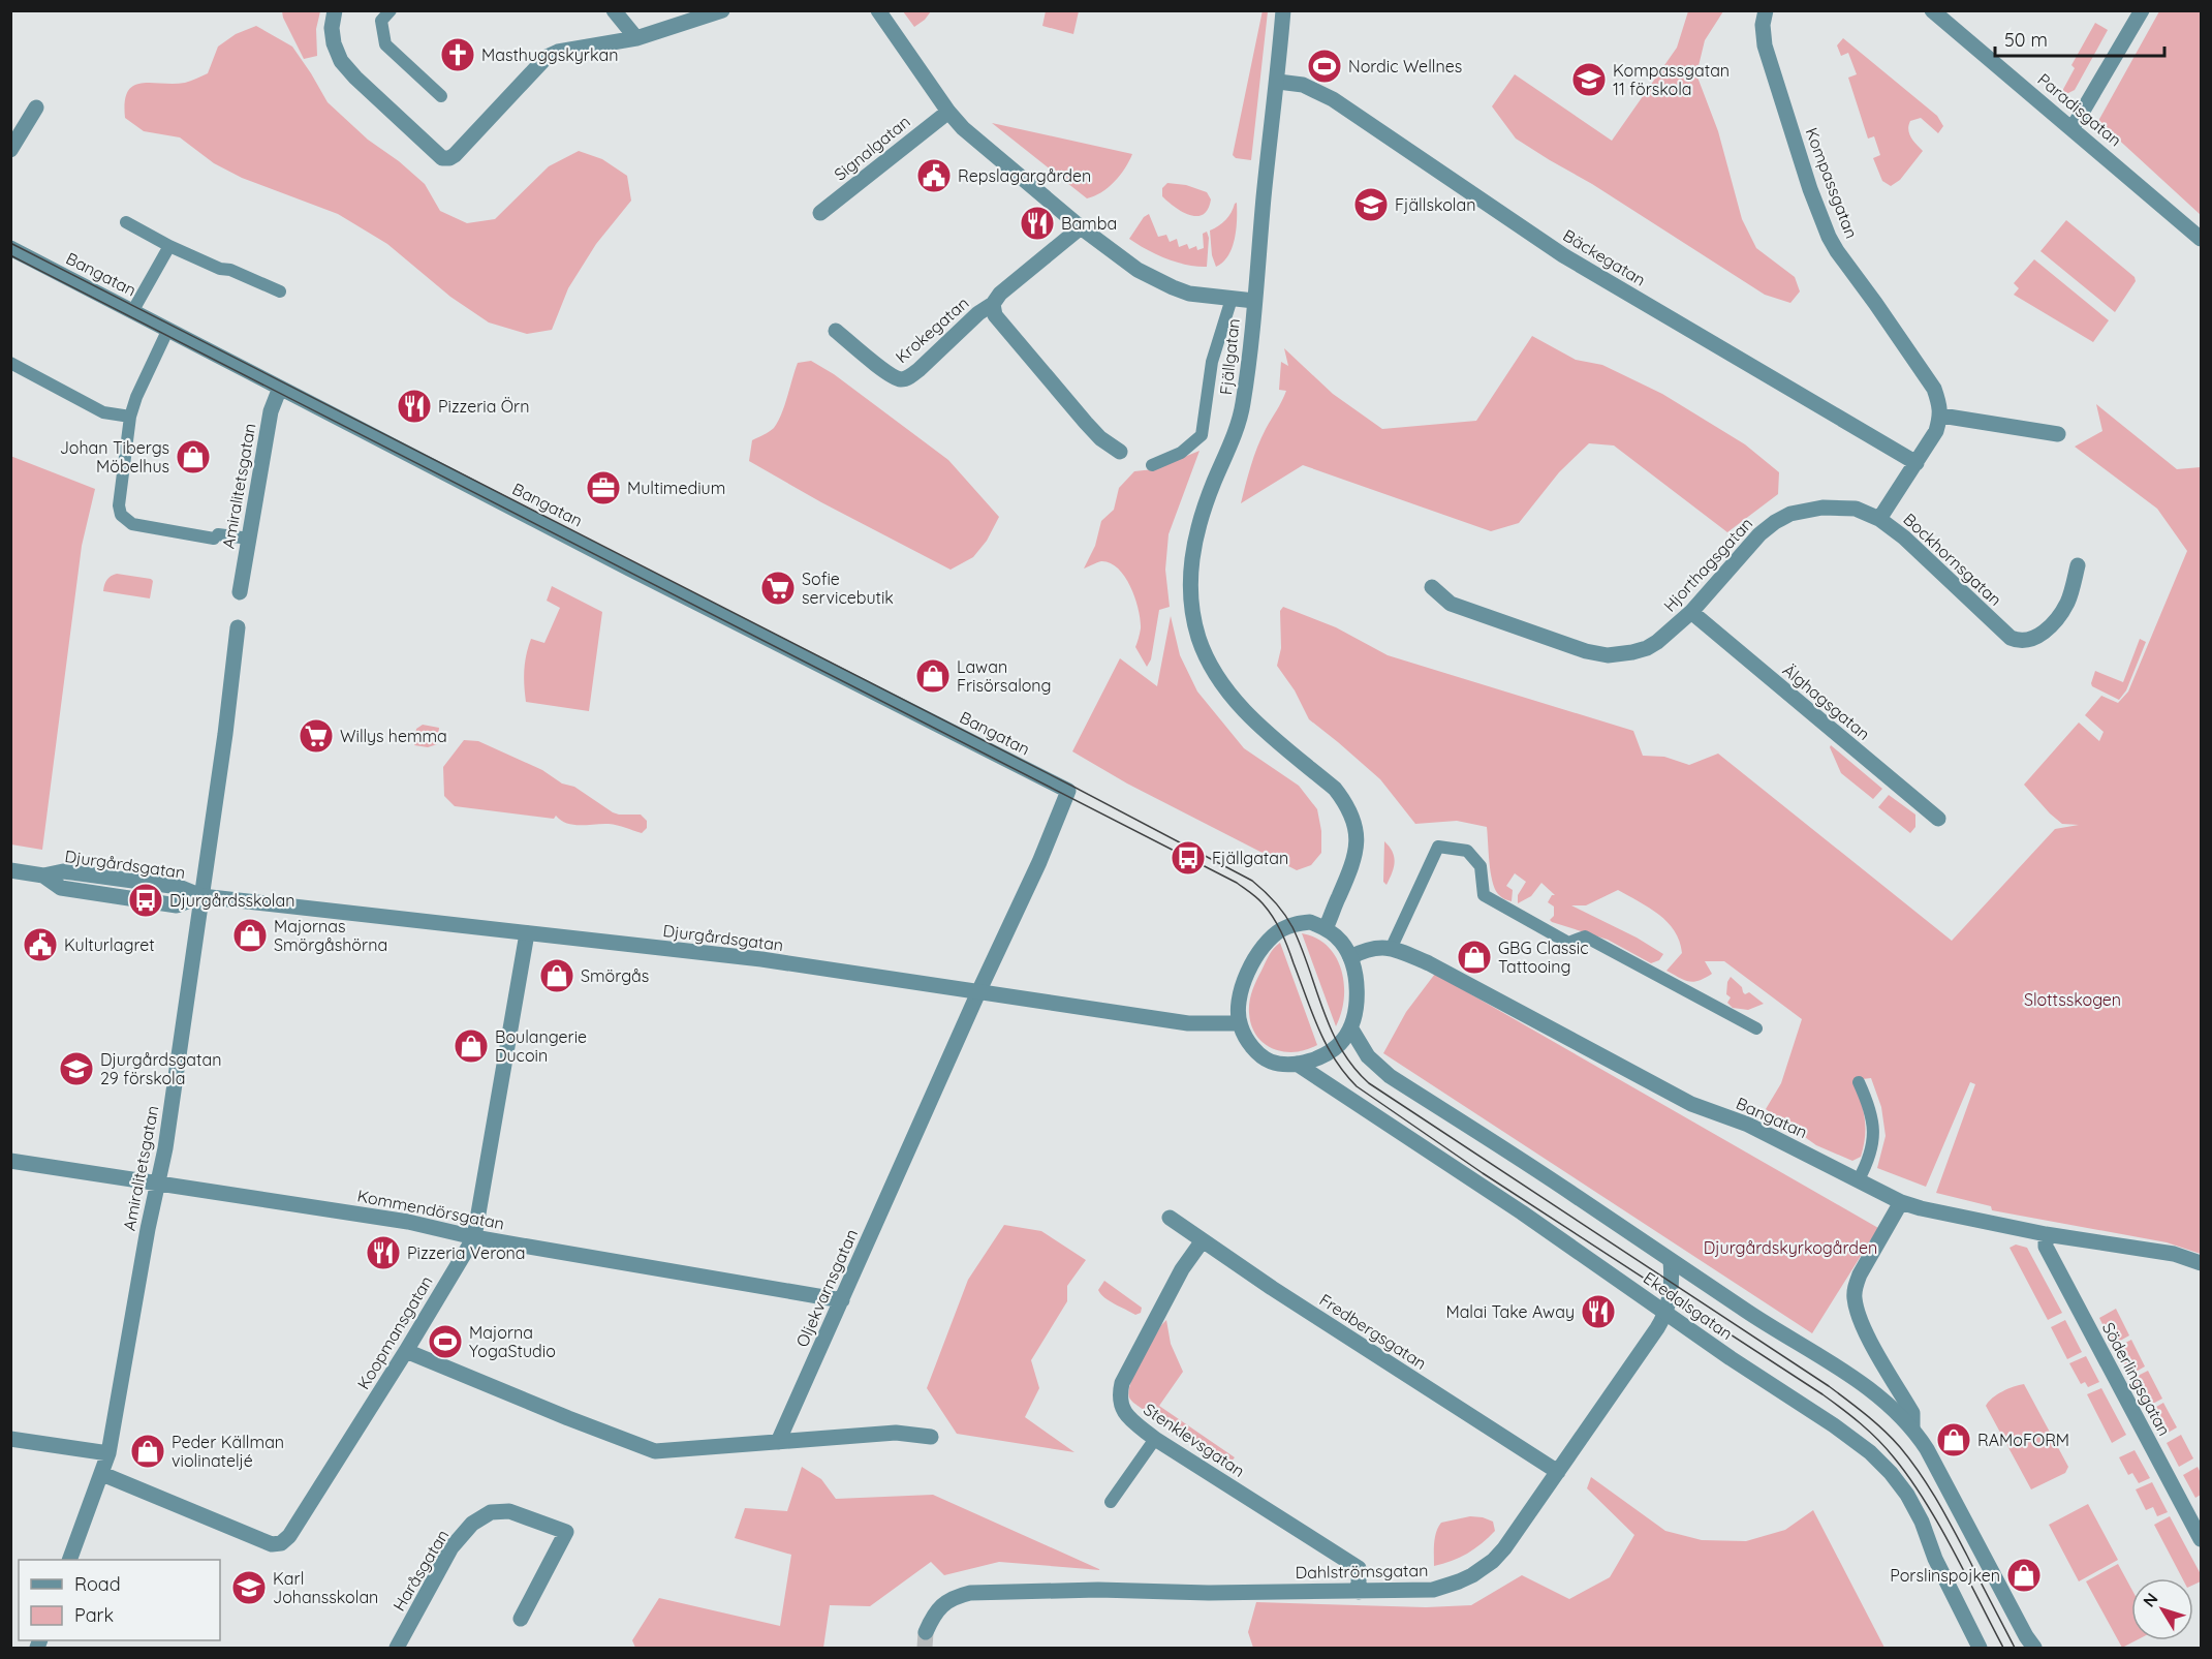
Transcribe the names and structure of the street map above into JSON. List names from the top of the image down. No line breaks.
{"streets":{"street":["Paradisgatan","Signalgatan","Kompassgatan","Bäckegatan","Bangatan","Krokegatan","Fjällgatan","Amiralitetsgatan","Bockhornsgatan","Hjorthagsgatan","Älghagsgatan","Djurgårdsgatan","Kommendörsgatan","Oljekvarnsgatan","Ekedalsgatan","Fredbergsgatan","Koopmansgatan","Söderlingsgatan","Stenklevsgatan","Haråsgatan","Dahlströmsgatan"]},"crossings":[["Kompassgatan","Bockhornsgatan"],["Bäckegatan","Fjällgatan"],["Bäckegatan","Bockhornsgatan"],["Bangatan","Amiralitetsgatan"],["Bangatan","Oljekvarnsgatan"],["Bangatan","Ekedalsgatan"],["Bangatan","Söderlingsgatan"],["Fjällgatan","Djurgårdsgatan"],["Fjällgatan","Ekedalsgatan"],["Amiralitetsgatan","Djurgårdsgatan"],["Amiralitetsgatan","Kommendörsgatan"],["Amiralitetsgatan","Koopmansgatan"],["Bockhornsgatan","Hjorthagsgatan"],["Hjorthagsgatan","Älghagsgatan"],["Djurgårdsgatan","Oljekvarnsgatan"],["Djurgårdsgatan","Ekedalsgatan"],["Djurgårdsgatan","Koopmansgatan"],["Kommendörsgatan","Oljekvarnsgatan"],["Kommendörsgatan","Koopmansgatan"],["Ekedalsgatan","Dahlströmsgatan"],["Fredbergsgatan","Stenklevsgatan"],["Fredbergsgatan","Dahlströmsgatan"],["Stenklevsgatan","Dahlströmsgatan"]],"parks":["Slottsskogen","Djurgårdskyrkogården"],"places":{"church":["Masthuggskyrkan"],"sports":["Nordic Wellnes","Majorna YogaStudio"],"school or university":["Kompassgatan 11 förskola","Fjällskolan","Djurgårdsgatan 29 förskola","Karl Johansskolan"],"public building":["Repslagargården","Kulturlagret"],"restaurant":["Bamba","Pizzeria Örn","Pizzeria Verona","Malai Take Away"],"shop":["Johan Tibergs Möbelhus","Lawan Frisörsalong","Majornas Smörgåshörna","GBG Classic Tattooing","Smörgås","Boulangerie Ducoin","RAMoFORM","Peder Källman violinateljé","Porslinspojken"],"office":["Multimedium"],"supermarket":["Sofie servicebutik","Willys hemma"],"bus stop":["Fjällgatan","Djurgårdsskolan"]},"legend":["Road","Park"],"scale_bar":"50 m","north":"top left"}
